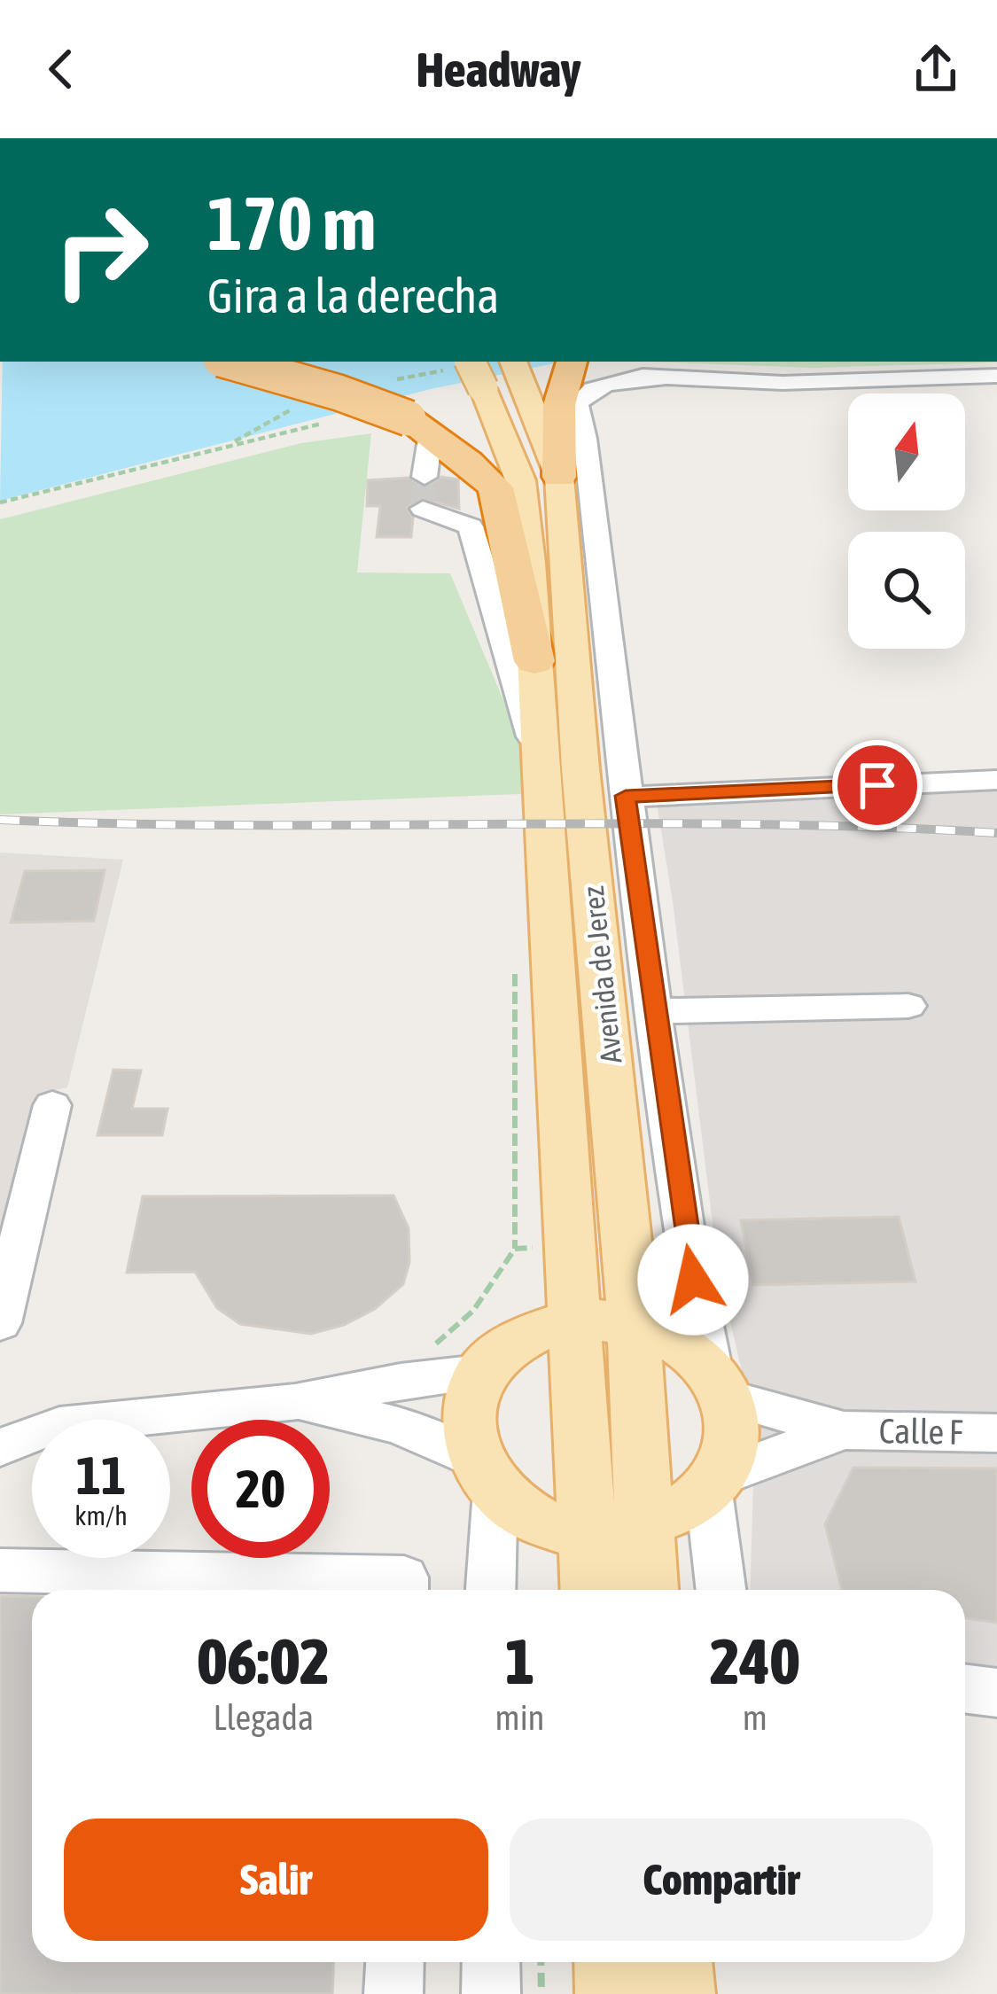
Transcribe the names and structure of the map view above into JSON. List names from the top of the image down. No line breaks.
{"streets":{"main road":["Avenida de Jerez"],"street":["Calle F"]},"crossings":[["Avenida de Jerez","Calle F"]],"north":"top","page":{"header":"Headway","turn":["170 m","Gira a la derecha"],"speed":"11 km/h","limit":"20","eta":["06:02","Llegada","1","min","240","m"],"buttons":["Salir","Compartir"]}}
